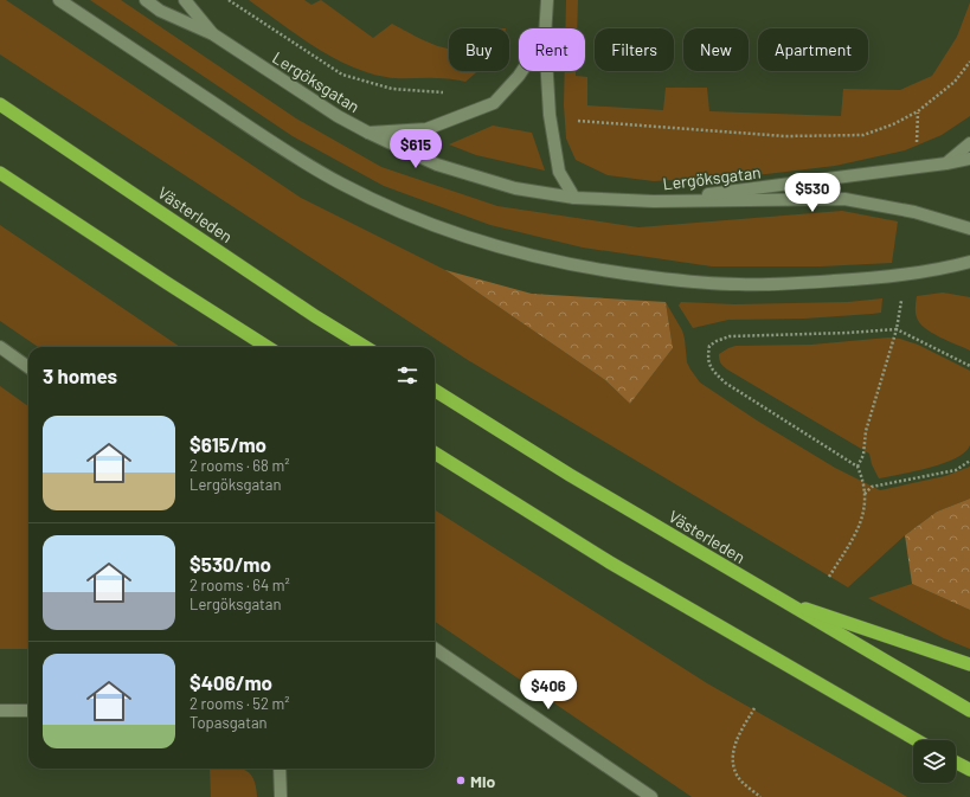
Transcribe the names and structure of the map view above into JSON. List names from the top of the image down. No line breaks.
{"streets":{"highway":["Västerleden"],"street":["Lergöksgatan"]},"places":["Mio"],"page":{"chip":["Buy","Rent","Filters","New","Apartment"],"price":["$615","$530","$406"],"heading":"3 homes","list":[{"name":"$615/mo","note":"2 rooms · 68 m² · Lergöksgatan"},{"name":"$530/mo","note":"2 rooms · 64 m² · Lergöksgatan"},{"name":"$406/mo","note":"2 rooms · 52 m² · Topasgatan"}]}}
